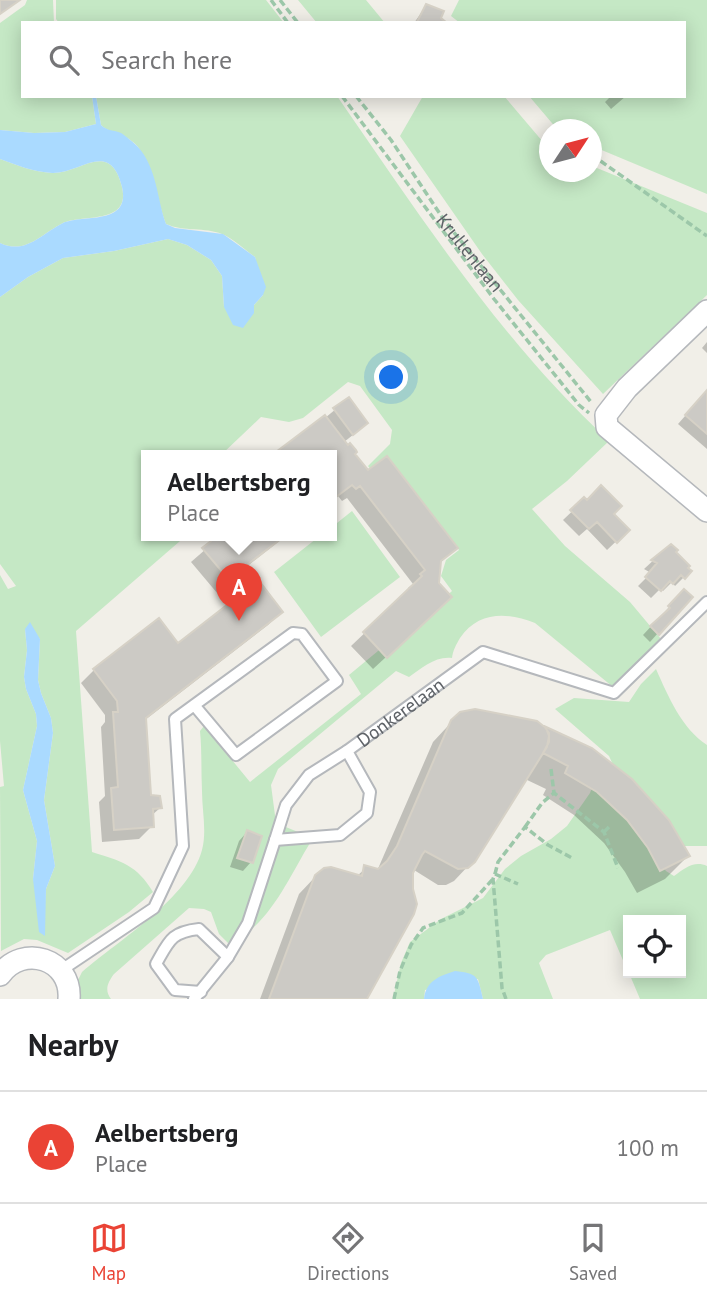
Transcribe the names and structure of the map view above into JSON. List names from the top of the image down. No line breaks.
{"streets":{"lane":["Donkerelaan"],"path":["Krullenlaan"]},"north":"top right","page":{"search":"Search here","popup":["Aelbertsberg","Place"],"pins":"A","heading":"Nearby","list":[{"mark":"A","name":"Aelbertsberg","note":"Place","value":"100 m"}],"nav":["Map","Directions","Saved"]}}
